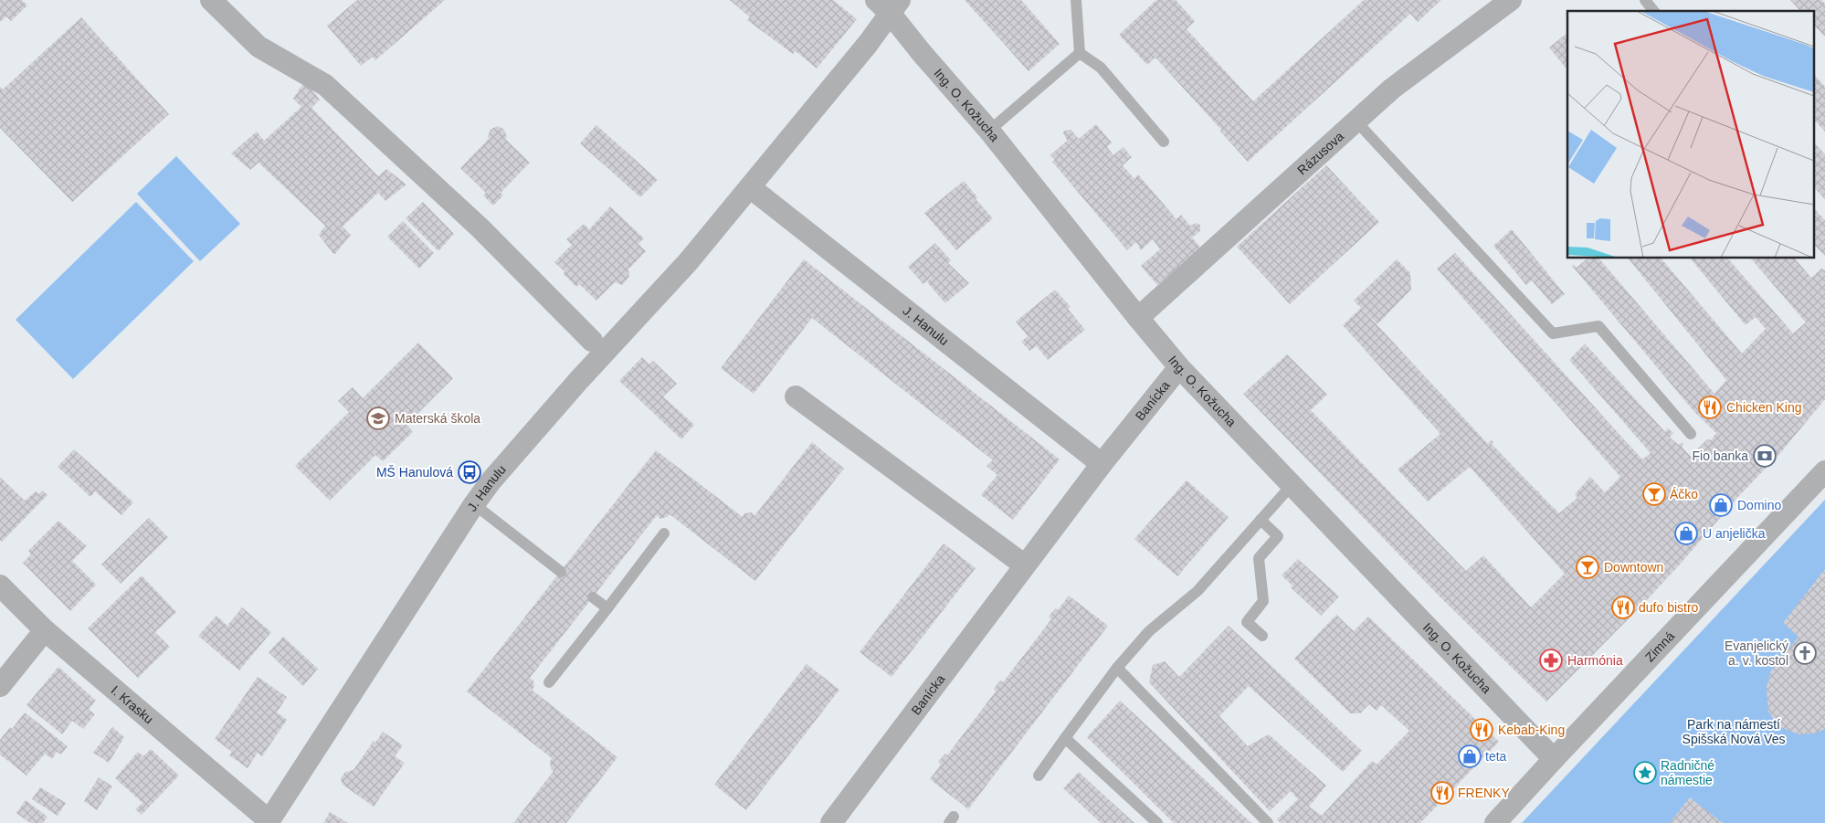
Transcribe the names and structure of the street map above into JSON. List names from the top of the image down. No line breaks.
{"streets":{"street":["Ing. O. Kožucha","Rázusova","J. Hanulu","Banícka","Zimná","I. Krasku"]},"crossings":[["Ing. O. Kožucha","Rázusova"],["Ing. O. Kožucha","J. Hanulu"],["Ing. O. Kožucha","Banícka"],["Ing. O. Kožucha","Zimná"],["J. Hanulu","Banícka"],["J. Hanulu","I. Krasku"]],"parks":["Park na námestí Spišská Nová Ves"],"places":{"restaurant":["Chicken King","dufo bistro","Kebab-King","FRENKY"],"school or university":["Materská škola"],"bank":["Fio banka"],"bus stop":["MŠ Hanulová"],"bar":["Áčko","Downtown"],"shop":["Domino","U anjelička","teta"],"church":["Evanjelický a. v. kostol"],"pharmacy":["Harmónia"],"place":["Radničné námestie"]}}
